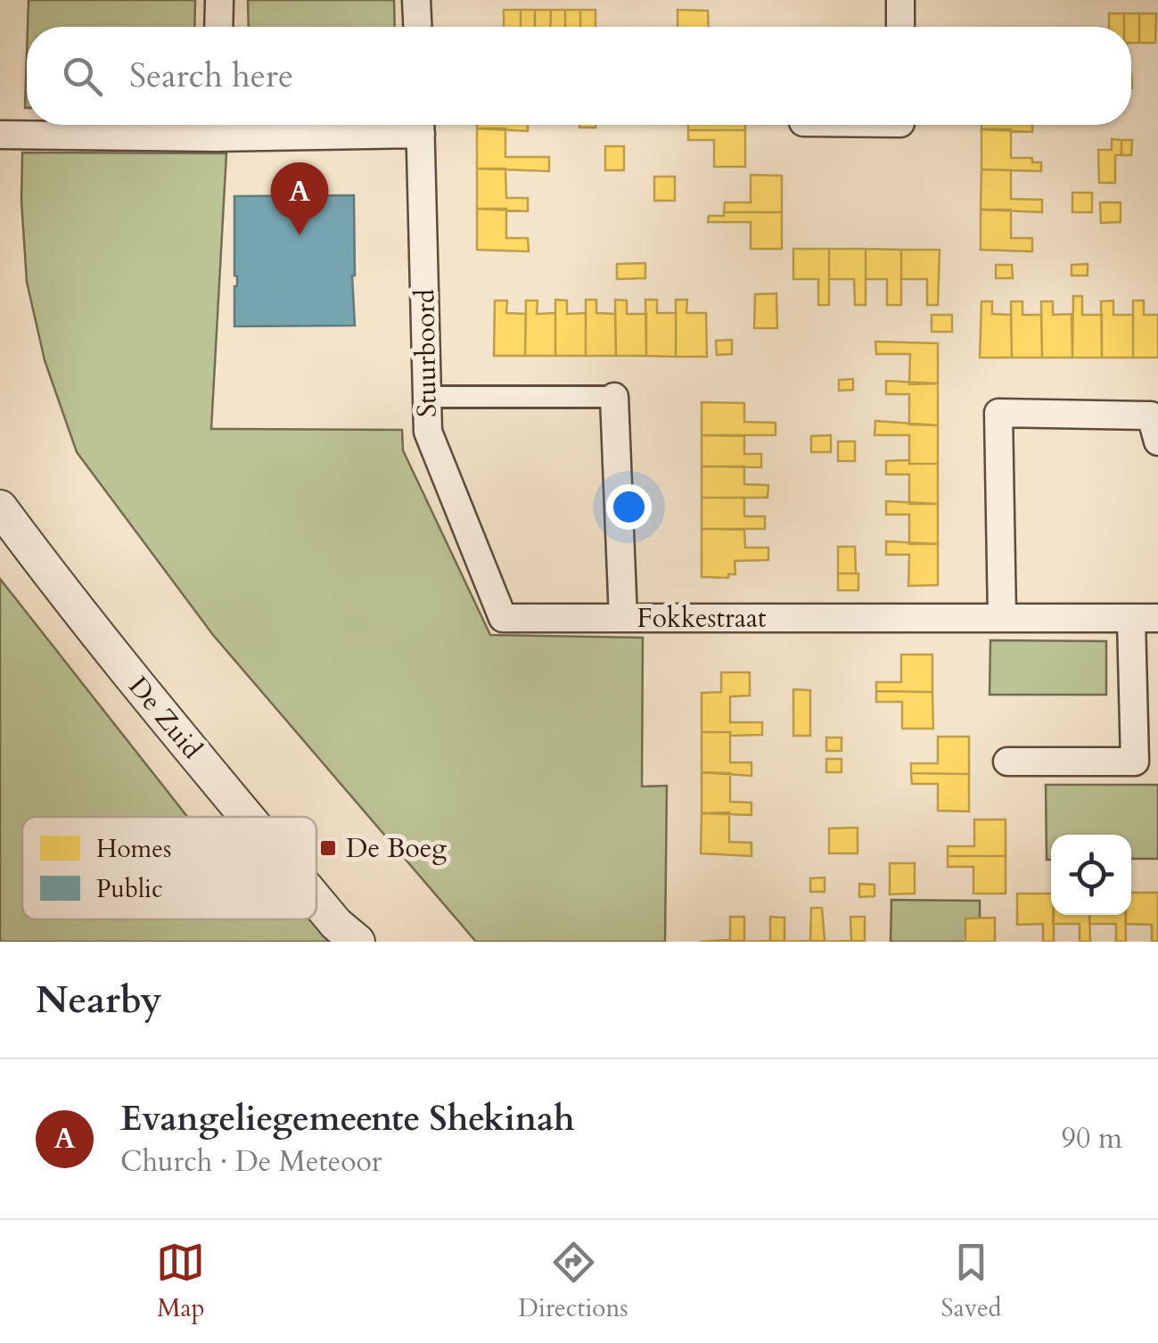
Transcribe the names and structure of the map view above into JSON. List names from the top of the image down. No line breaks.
{"streets":{"street":["Stuurboord","Fokkestraat","De Zuid"]},"crossings":[["Stuurboord","Fokkestraat"]],"places":{"transit":["De Boeg"]},"legend":["Homes","Public"],"page":{"search":"Search here","pins":"A","heading":"Nearby","list":[{"mark":"A","name":"Evangeliegemeente Shekinah","note":"Church · De Meteoor","value":"90 m"}],"nav":["Map","Directions","Saved"]}}
